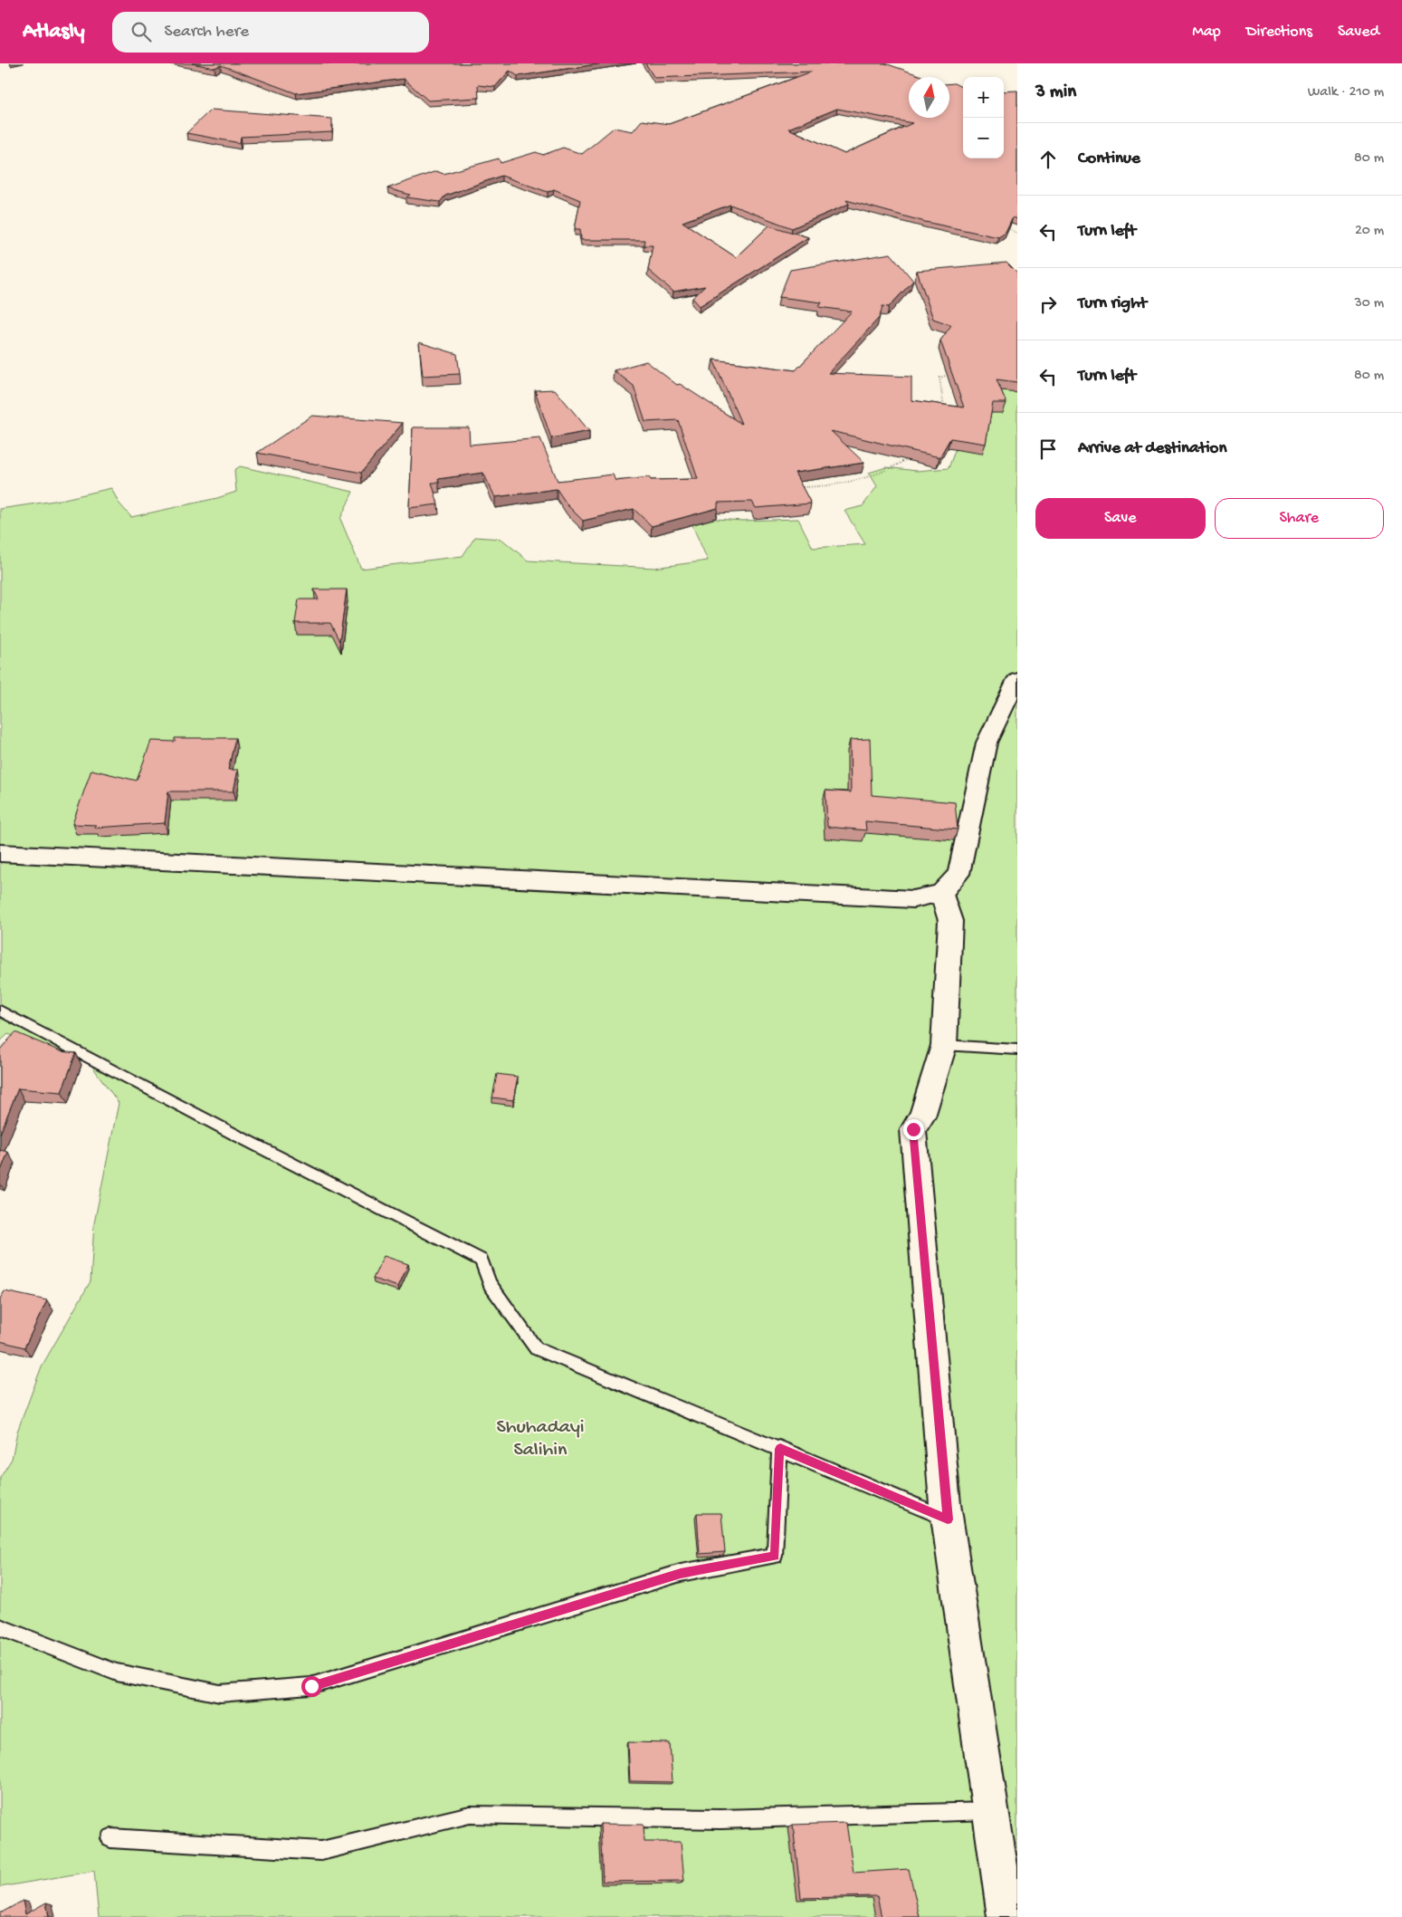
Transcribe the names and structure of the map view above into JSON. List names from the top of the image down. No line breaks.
{"parks":["Shuhadayi Salihin"],"north":"top","page":{"header":"Atlasly","search":"Search here","nav":["Map","Directions","Saved"],"heading":["3 min","Walk · 210 m"],"map_buttons":["+","−"],"list":[["Continue","80 m"],["Turn left","20 m"],["Turn right","30 m"],["Turn left","80 m"],"Arrive at destination"],"buttons":["Save","Share"]}}
